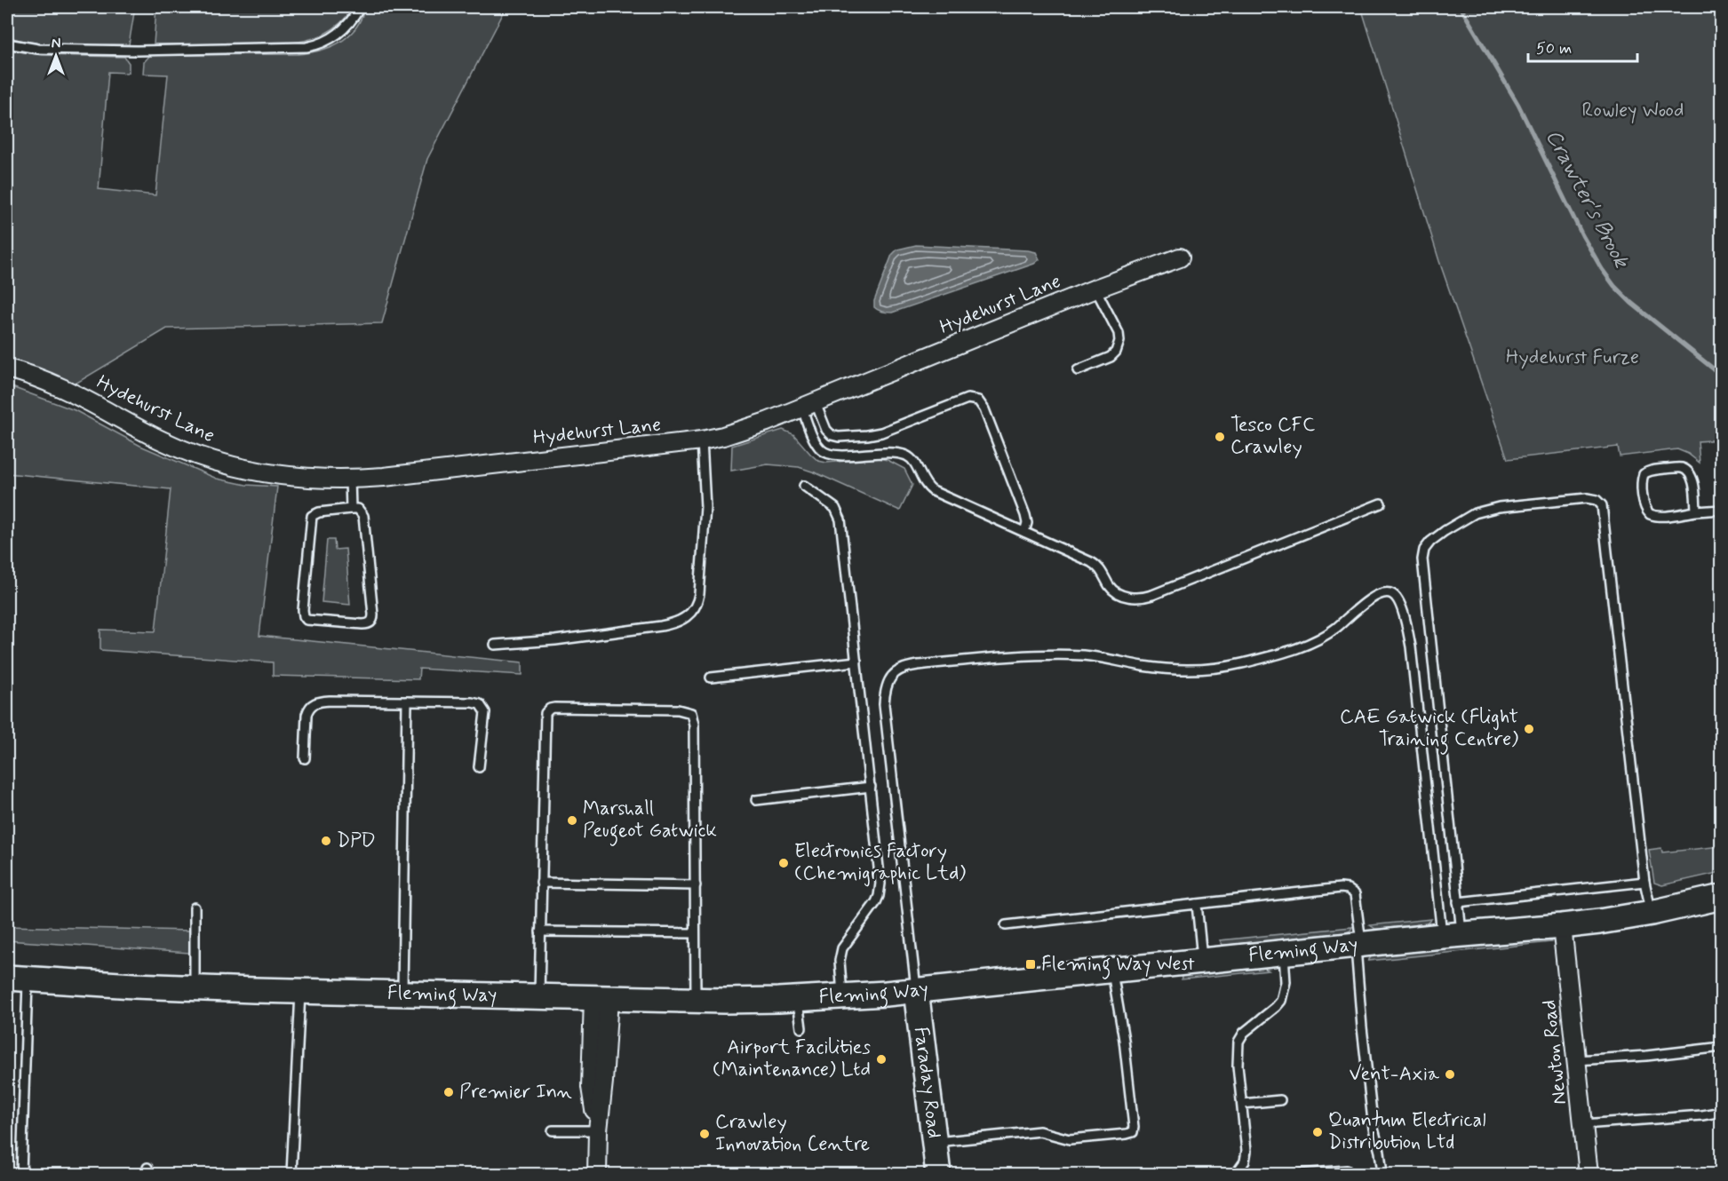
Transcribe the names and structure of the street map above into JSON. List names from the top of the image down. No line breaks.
{"streets":{"street":["Hydehurst Lane","Fleming Way","Newton Road","Faraday Road"]},"crossings":[["Fleming Way","Newton Road"],["Fleming Way","Faraday Road"]],"water":["Crawter's Brook"],"parks":["Rowley Wood","Hydehurst Furze"],"places":{"other":["Tesco CFC Crawley","CAE Gatwick (Flight Training Centre)","Marshall Peugeot Gatwick","DPD","Electronics Factory (Chemigraphic Ltd)","Airport Facilities (Maintenance) Ltd","Vent-Axia","Premier Inn","Quantum Electrical Distribution Ltd","Crawley Innovation Centre"],"transit":["Fleming Way West"]},"scale_bar":"50 m","north":"top"}
